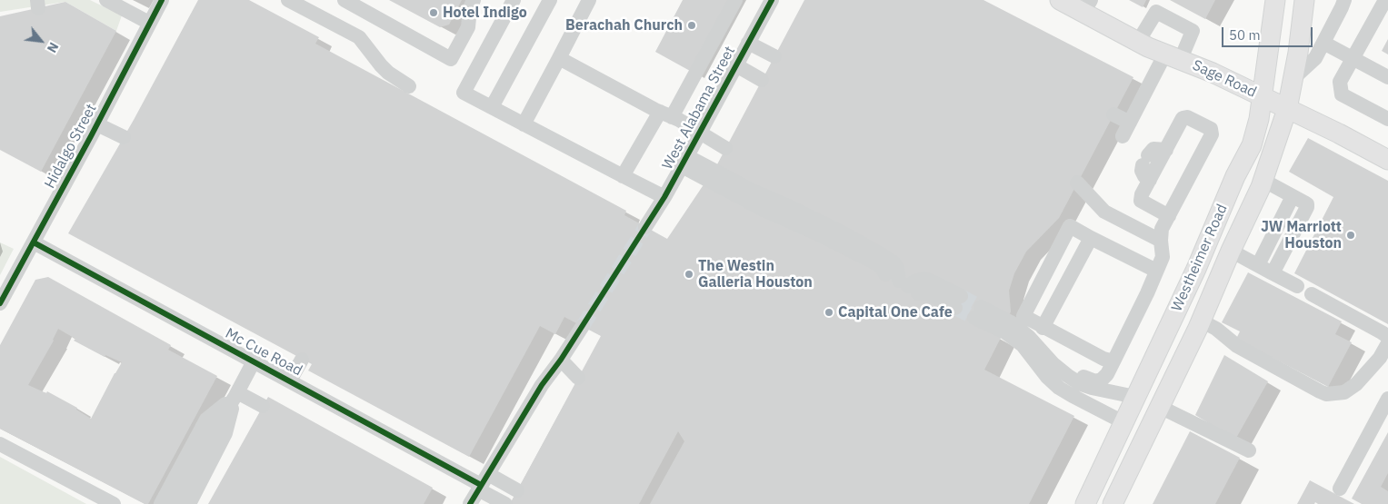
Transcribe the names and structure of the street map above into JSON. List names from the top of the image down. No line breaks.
{"streets":{"main road":["Sage Road","Westheimer Road"],"street":["West Alabama Street","Hidalgo Street","Mc Cue Road"]},"crossings":[["Sage Road","Westheimer Road"],["Hidalgo Street","Mc Cue Road"]],"places":["Hotel Indigo","Berachah Church","JW Marriott Houston","The Westin Galleria Houston","Capital One Cafe"],"scale_bar":"50 m","north":"bottom right"}
